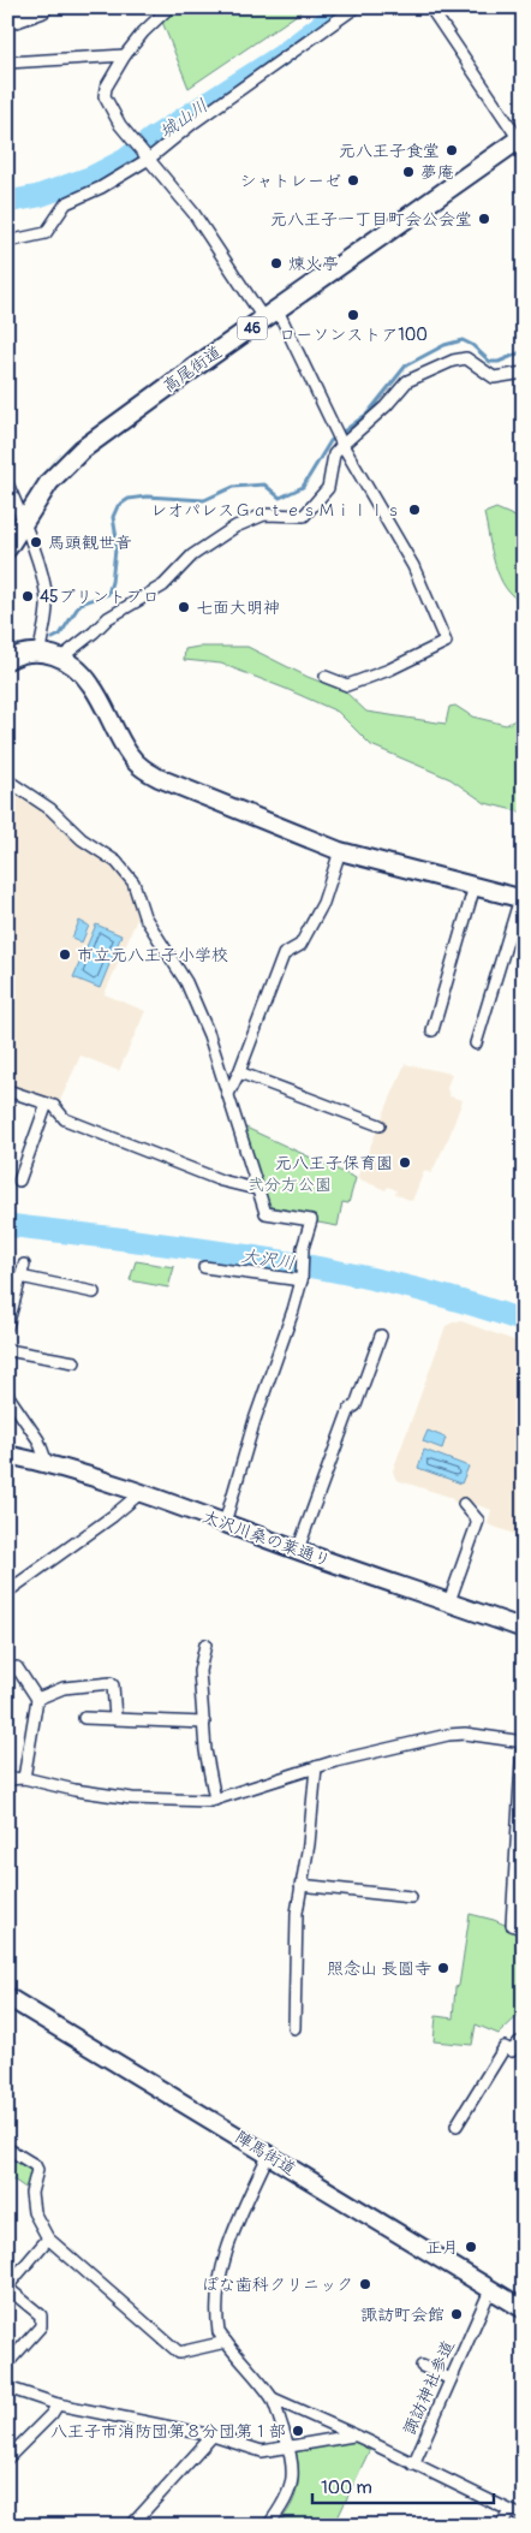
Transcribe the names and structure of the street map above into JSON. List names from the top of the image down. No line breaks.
{"streets":{"main road":["46","高尾街道"],"street":["大沢川桑の葉通り","陣馬街道","諏訪神社参道"]},"crossings":[["陣馬街道","諏訪神社参道"]],"water":["城山川","大沢川"],"parks":["弐分方公園"],"places":["元八王子食堂","夢庵","シャトレーゼ","元八王子一丁目町会公会堂","煉火亭","ローソンストア100","レオパレスＧａｔｅｓＭｉｌｌｓ","馬頭観世音","45プリントプロ","七面大明神","市立元八王子小学校","元八王子保育園","照念山 長圓寺","正月","ぽな歯科クリニック","諏訪町会館","八王子市消防団第８分団第１部"],"scale_bar":"100 m"}
